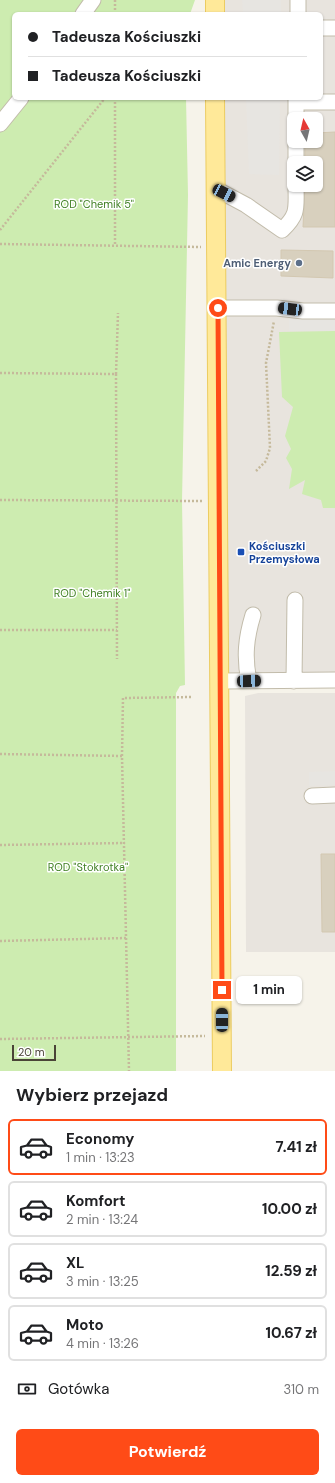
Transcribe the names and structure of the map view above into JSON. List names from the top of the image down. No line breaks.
{"parks":["ROD \"Chemik 5\"","ROD \"Chemik 1\"","ROD \"Stokrotka\""],"places":{"other":["Amic Energy"],"transit":["Kościuszki Przemysłowa"]},"scale_bar":"20 m","north":"top","page":{"banner":["Tadeusza Kościuszki","Tadeusza Kościuszki"],"bubble":"1 min","scale":"20 m","heading":"Wybierz przejazd","list":[{"name":"Economy","note":"1 min · 13:23","value":"7.41 zł"},{"name":"Komfort","note":"2 min · 13:24","value":"10.00 zł"},{"name":"XL","note":"3 min · 13:25","value":"12.59 zł"},{"name":"Moto","note":"4 min · 13:26","value":"10.67 zł"}],"pay":["Gotówka","310 m"],"buttons":"Potwierdź"}}
